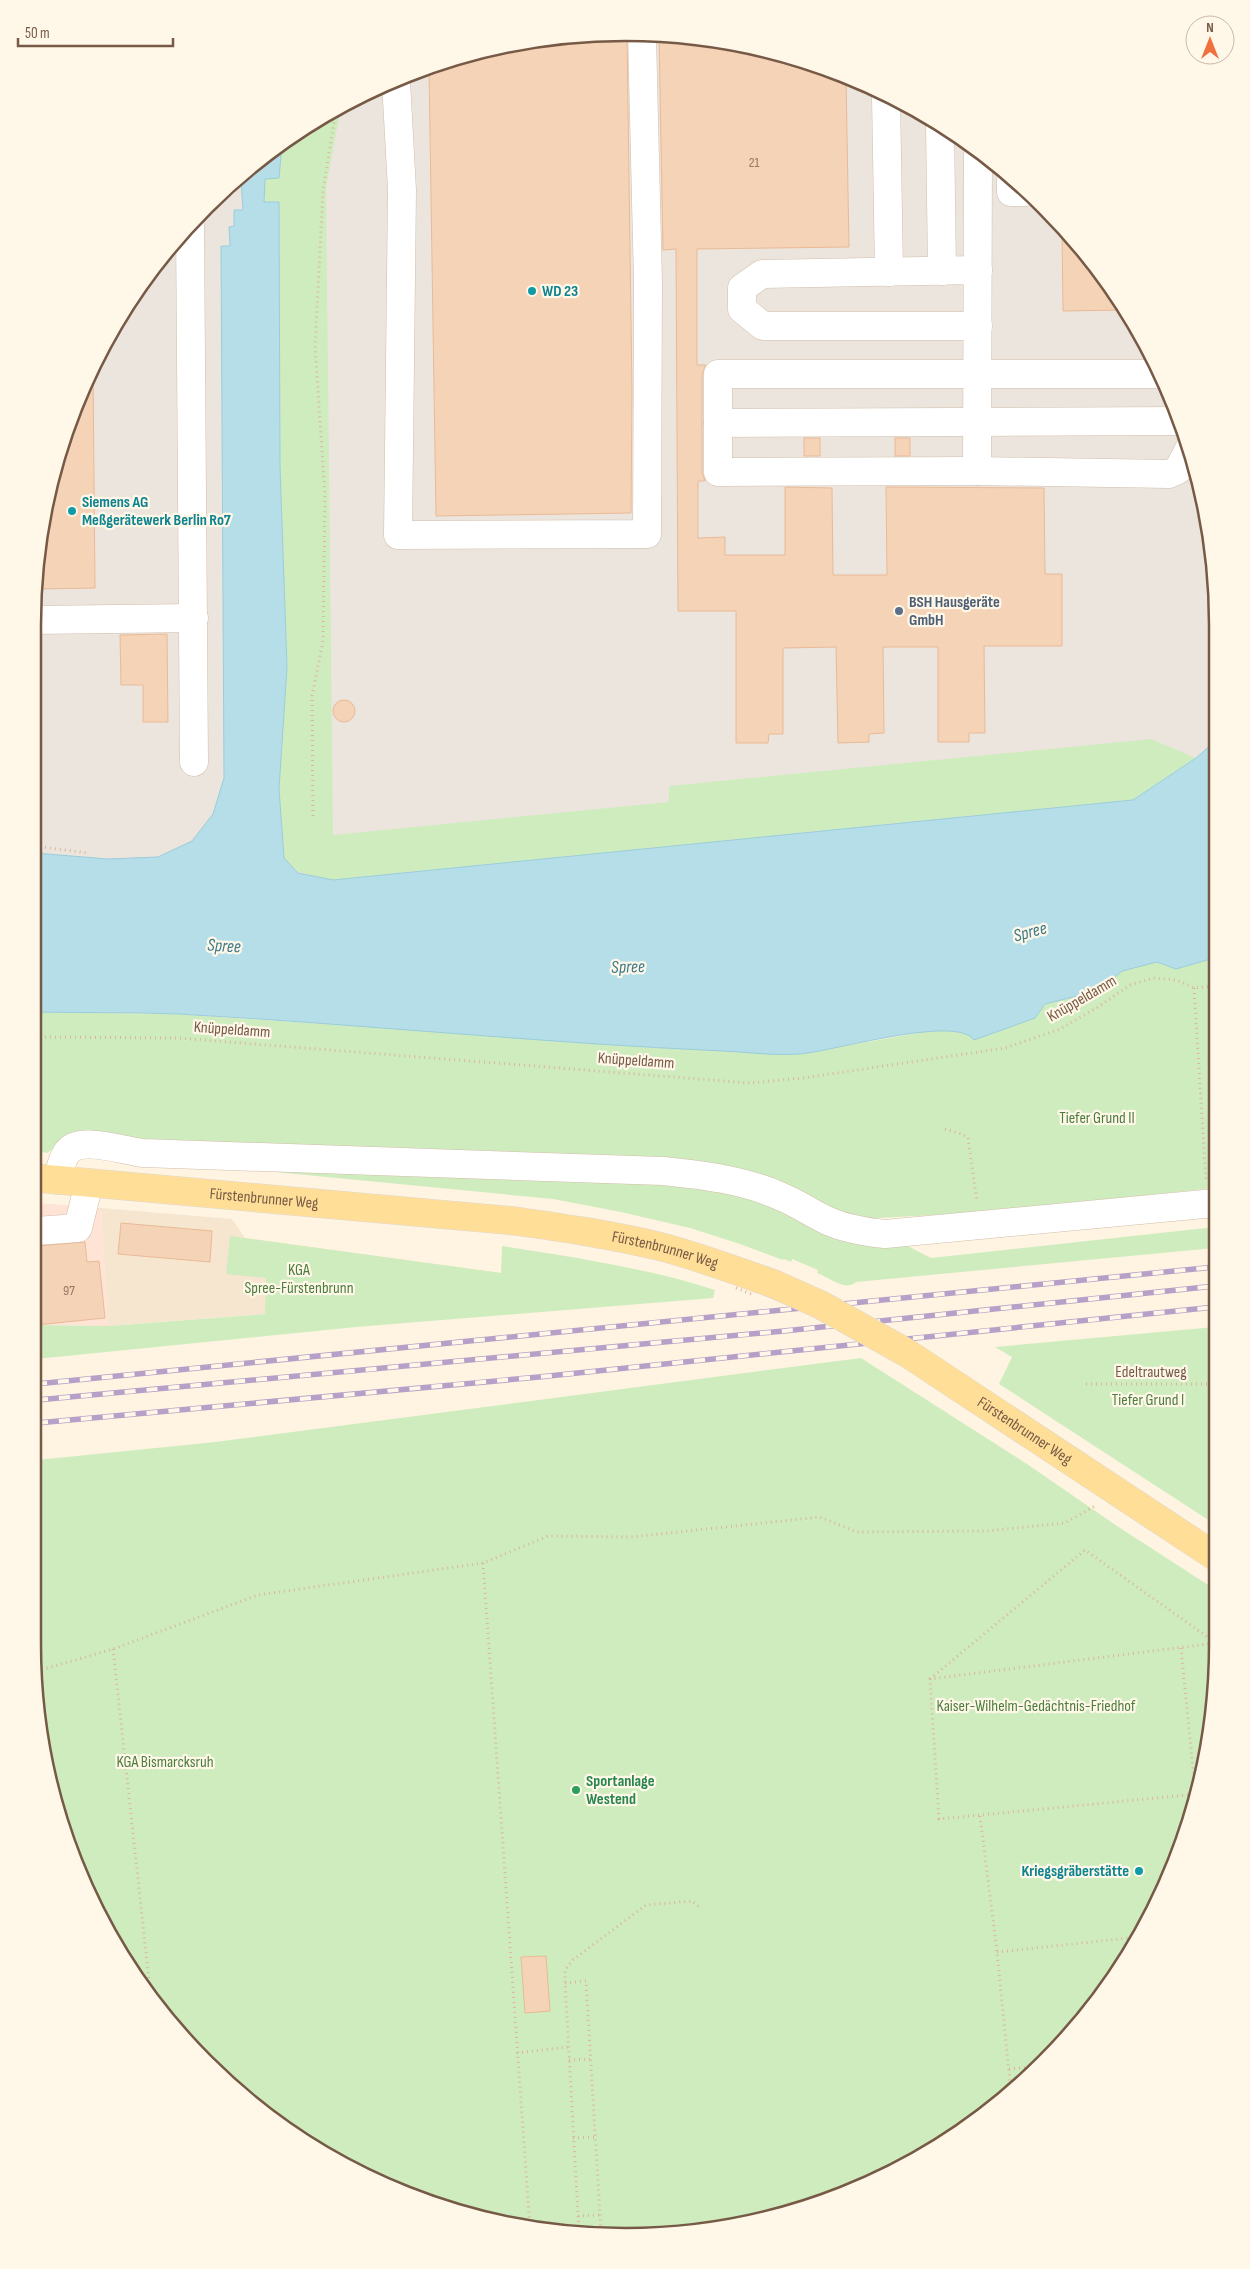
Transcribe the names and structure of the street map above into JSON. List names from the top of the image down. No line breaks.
{"streets":{"main road":["Fürstenbrunner Weg"],"path":["Knüppeldamm","Edeltrautweg"]},"water":["Spree"],"parks":["Tiefer Grund II","KGA Spree-Fürstenbrunn","Tiefer Grund I","Kaiser-Wilhelm-Gedächtnis-Friedhof","KGA Bismarcksruh"],"places":["WD 23","Siemens AG Meßgerätewerk Berlin Ro7","BSH Hausgeräte GmbH","Sportanlage Westend","Kriegsgräberstätte"],"house_numbers":["21","97"],"scale_bar":"50 m","north":"top"}
